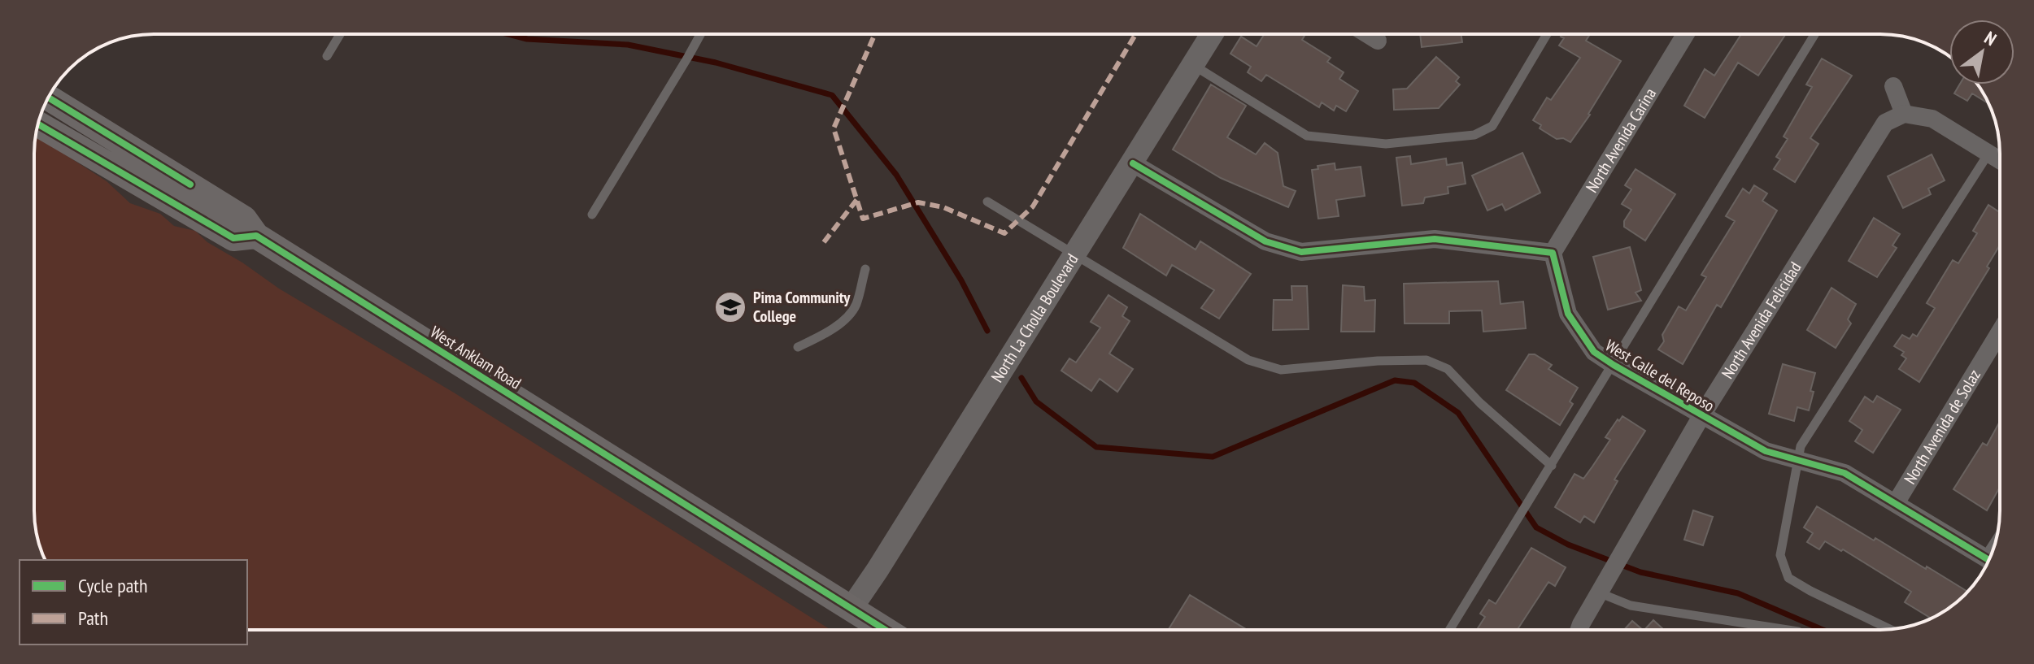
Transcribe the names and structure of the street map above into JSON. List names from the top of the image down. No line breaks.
{"streets":{"main road":["West Anklam Road"],"street":["North Avenida Carina","North La Cholla Boulevard","North Avenida Felicidad","West Calle del Reposo","North Avenida de Solaz"]},"crossings":[["North Avenida Carina","West Calle del Reposo"],["North La Cholla Boulevard","West Anklam Road"],["North Avenida Felicidad","West Calle del Reposo"],["West Calle del Reposo","North Avenida de Solaz"]],"places":{"school or university":["Pima Community College"]},"legend":["Cycle path","Path"],"north":"top right"}
